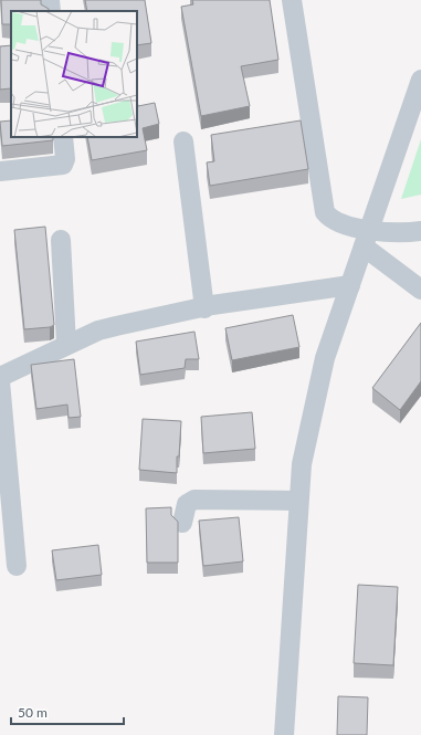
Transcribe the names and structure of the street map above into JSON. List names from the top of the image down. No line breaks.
{"scale_bar":"50 m"}
